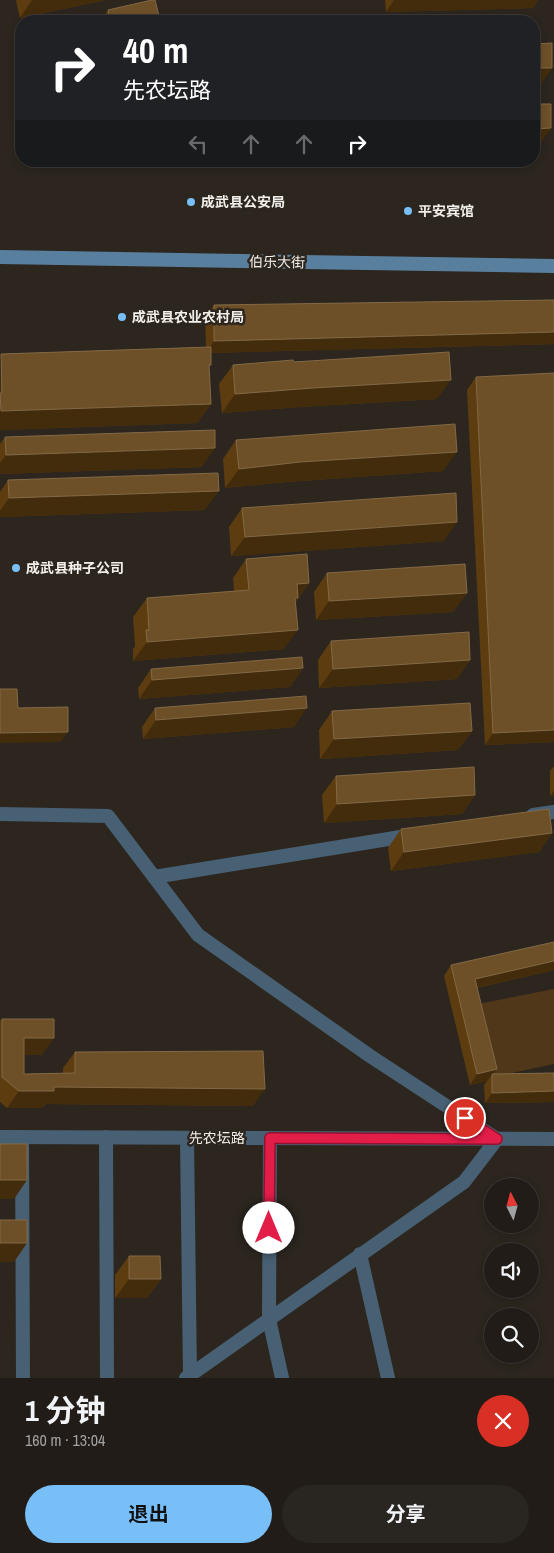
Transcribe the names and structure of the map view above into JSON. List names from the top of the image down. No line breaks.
{"streets":{"main road":["伯乐大街"],"street":["先农坛路"]},"places":["成武县公安局","平安宾馆","成武县农业农村局","成武县种子公司"],"north":"top","page":{"turn":["40 m","先农坛路"],"heading":["1 分钟","160 m · 13:04"],"buttons":["退出","分享"]}}
